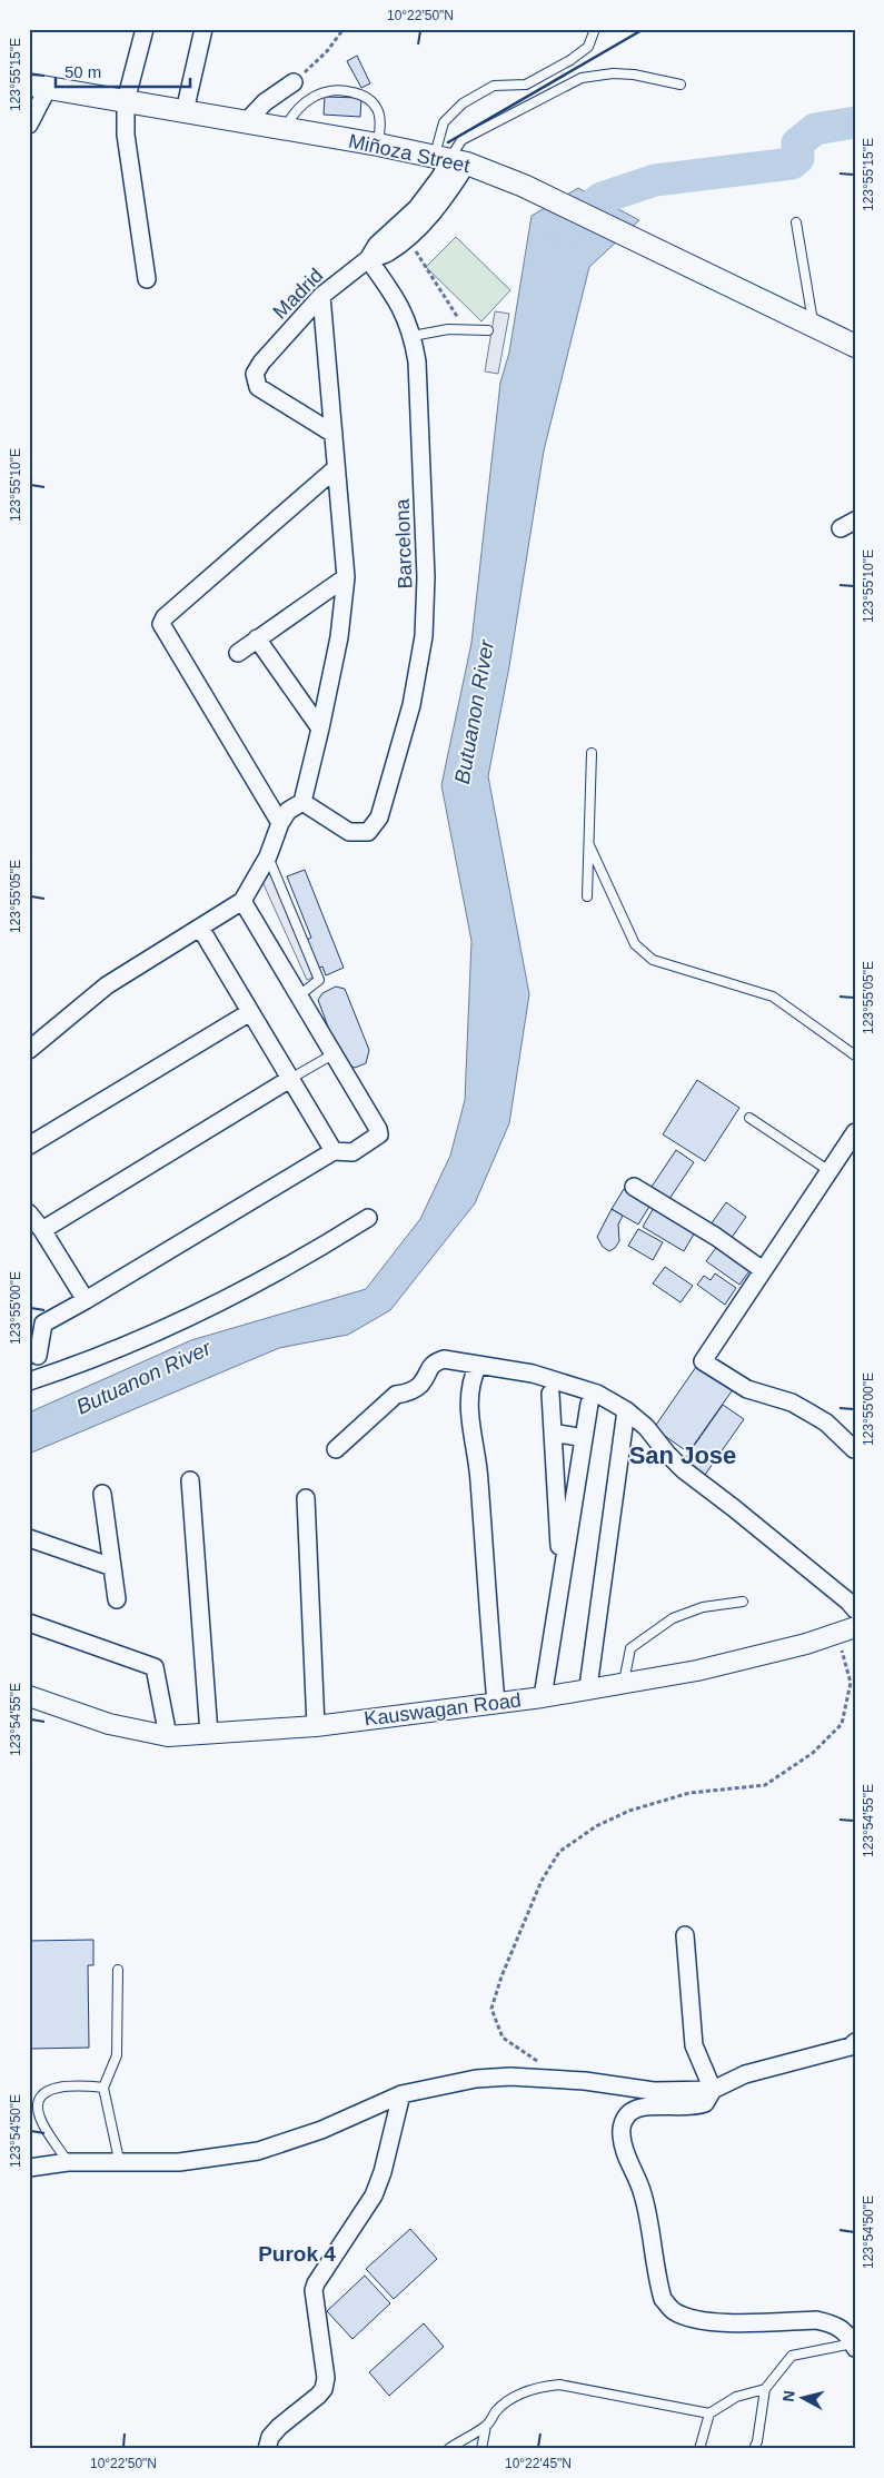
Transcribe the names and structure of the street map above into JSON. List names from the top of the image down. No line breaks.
{"streets":{"main road":["Miñoza Street"],"street":["Madrid","Barcelona","Kauswagan Road"]},"crossings":[["Miñoza Street","Madrid"],["Madrid","Barcelona"]],"districts":["San Jose","Purok 4"],"water":["Butuanon River"],"scale_bar":"50 m","north":"left","coordinates":["10°22'50\"N","123°55'15\"E","123°55'10\"E","123°55'05\"E","123°55'00\"E","123°54'55\"E","123°54'50\"E","10°22'45\"N"]}
